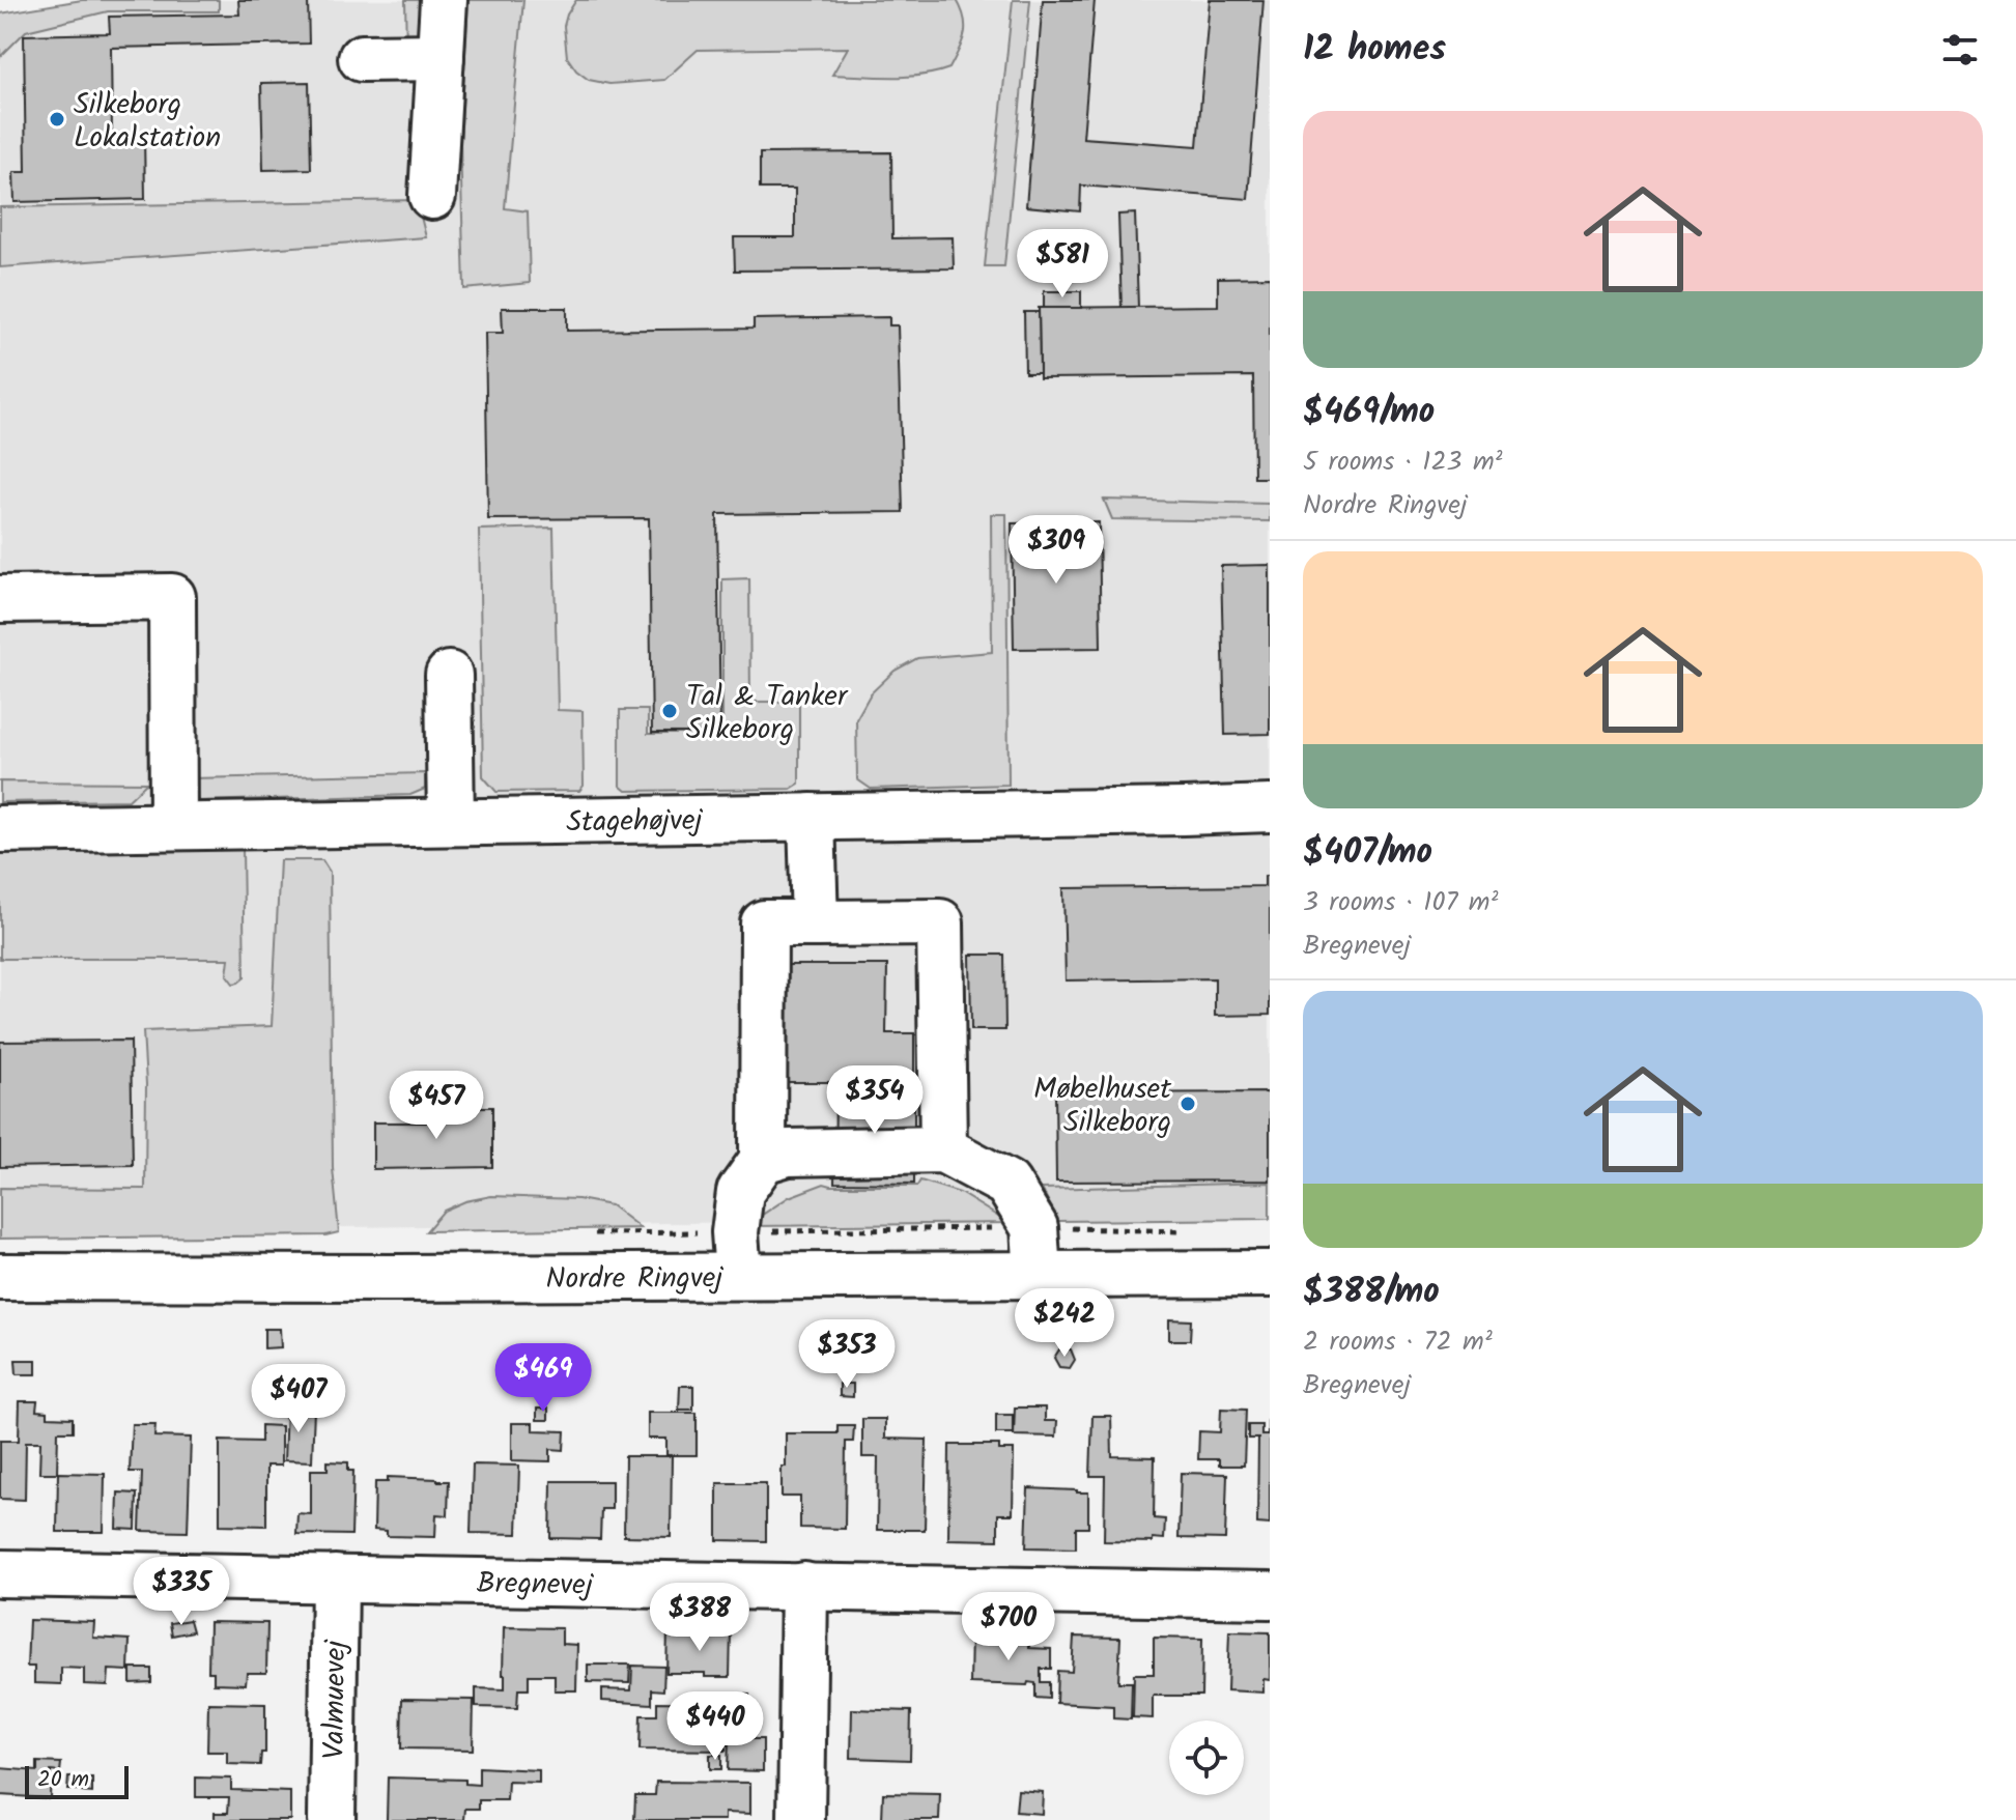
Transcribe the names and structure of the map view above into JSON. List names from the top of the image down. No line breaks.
{"streets":{"street":["Stagehøjvej","Nordre Ringvej","Bregnevej","Valmuevej"]},"crossings":[["Bregnevej","Valmuevej"]],"places":["Silkeborg Lokalstation","Tal & Tanker Silkeborg","Møbelhuset Silkeborg"],"scale_bar":"20 m","page":{"heading":"12 homes","list":[{"name":"$469/mo","note":"5 rooms · 123 m² · Nordre Ringvej"},{"name":"$407/mo","note":"3 rooms · 107 m² · Bregnevej"},{"name":"$388/mo","note":"2 rooms · 72 m² · Bregnevej"}],"price":["$581","$309","$354","$457","$242","$353","$469","$407","$335","$388","$700","$440"],"scale":"20 m"}}
